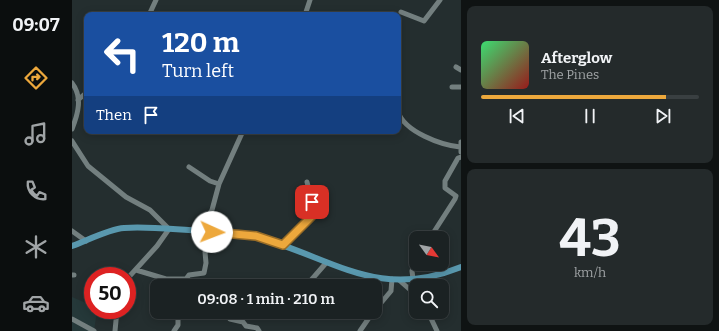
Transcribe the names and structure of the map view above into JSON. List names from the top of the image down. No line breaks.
{"north":"bottom right","page":{"tabs":"09:07","turn":["120 m","Turn left"],"song":["Afterglow","The Pines"],"then":"Then","tile":["43","km/h"],"limit":"50","trip":"09:08 · 1 min · 210 m"}}
